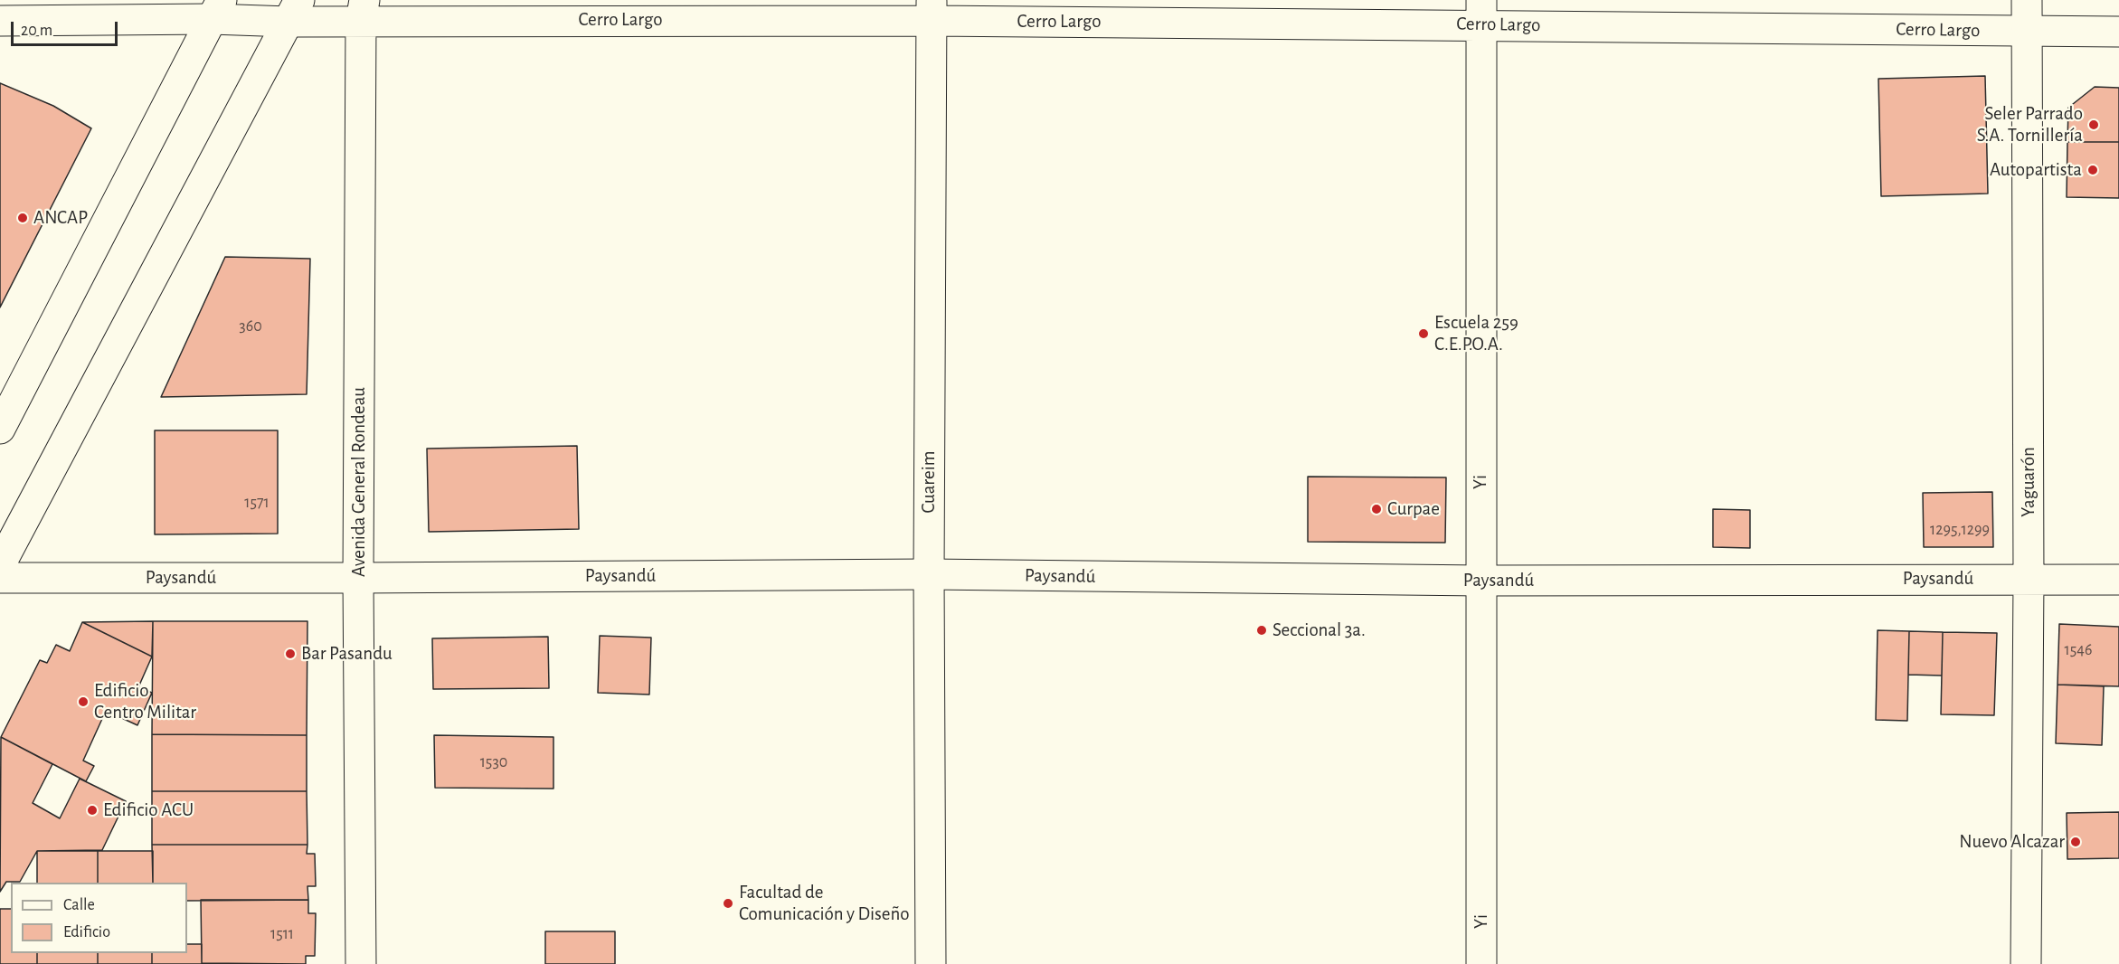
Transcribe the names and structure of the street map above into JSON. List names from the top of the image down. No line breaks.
{"streets":{"street":["Cerro Largo","Avenida General Rondeau","Cuareim","Yi","Yaguarón","Paysandú"]},"crossings":[["Cerro Largo","Avenida General Rondeau"],["Cerro Largo","Cuareim"],["Cerro Largo","Yi"],["Cerro Largo","Yaguarón"],["Avenida General Rondeau","Paysandú"],["Cuareim","Paysandú"],["Yi","Paysandú"],["Yaguarón","Paysandú"]],"places":["Seler Parrado S.A. Tornillería","Autopartista","ANCAP","Escuela 259 C.E.P.O.A.","Curpae","Seccional 3a.","Bar Pasandu","Edificio Centro Militar","Edificio ACU","Nuevo Alcazar","Facultad de Comunicación y Diseño"],"house_numbers":["360","1571","1295,1299","1546","1530","1511"],"legend":["Calle","Edificio"],"scale_bar":"20 m"}
